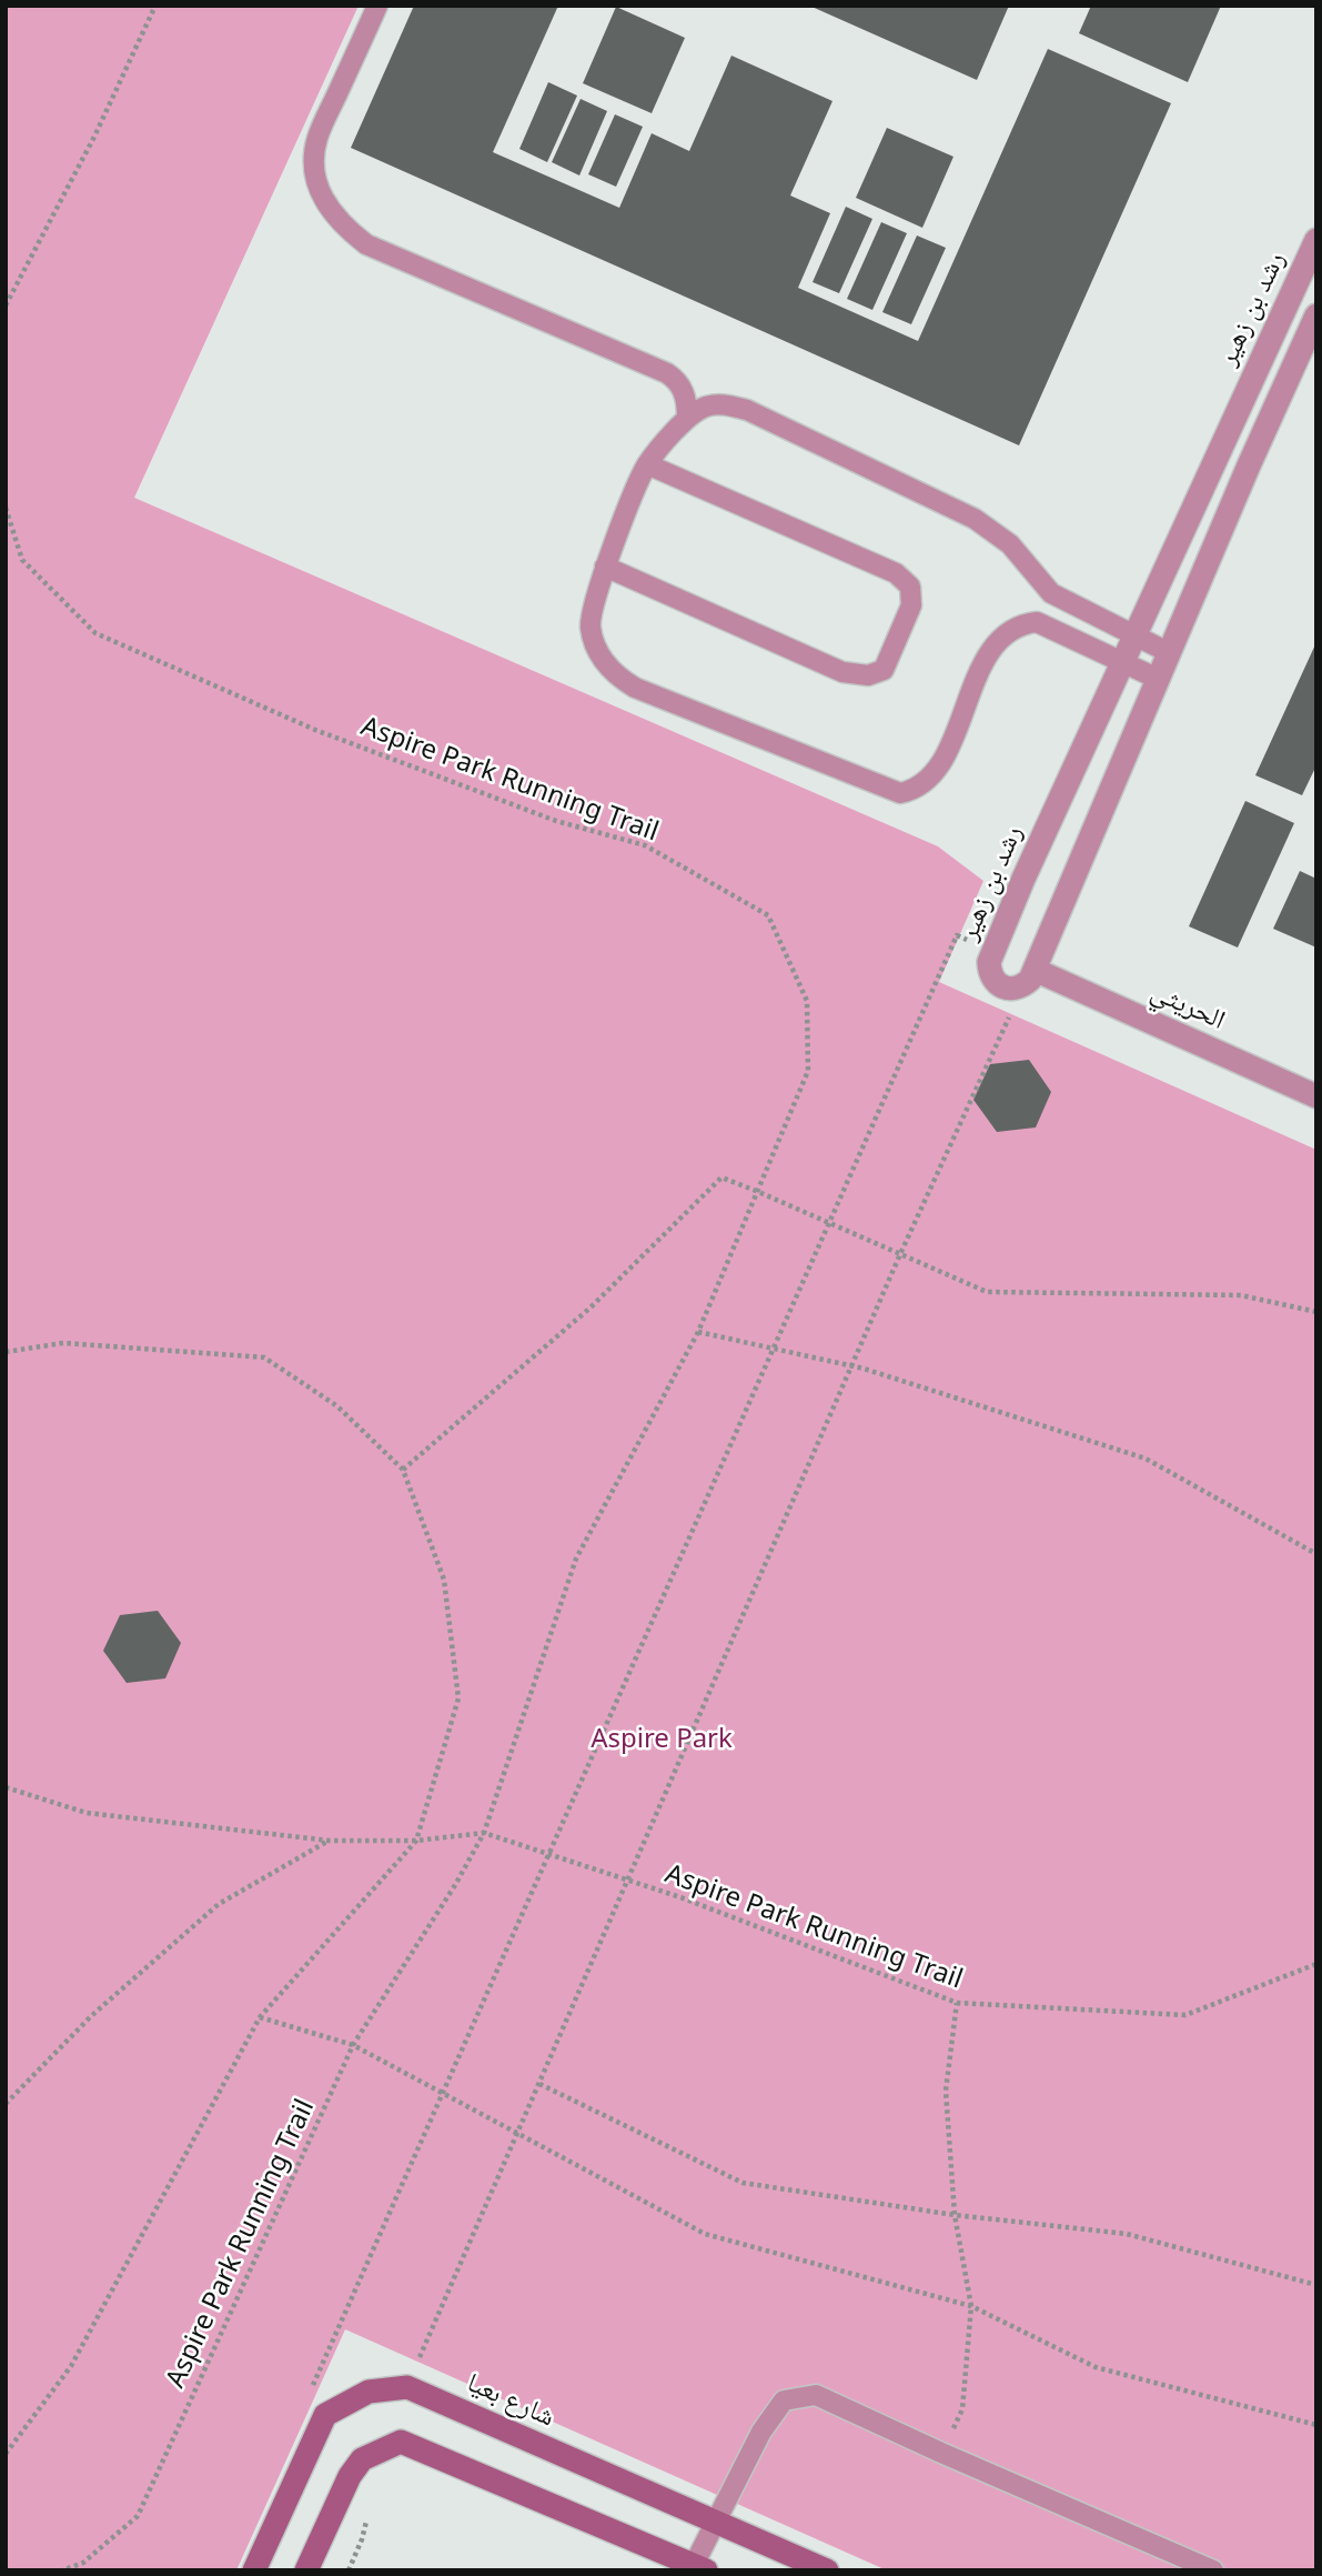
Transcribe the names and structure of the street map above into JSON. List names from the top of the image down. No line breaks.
{"streets":{"street":["رشد بن زهير","الحريثي","شارع بعيا"],"path":["Aspire Park Running Trail"]},"crossings":[["رشد بن زهير","الحريثي"]],"parks":["Aspire Park"]}
